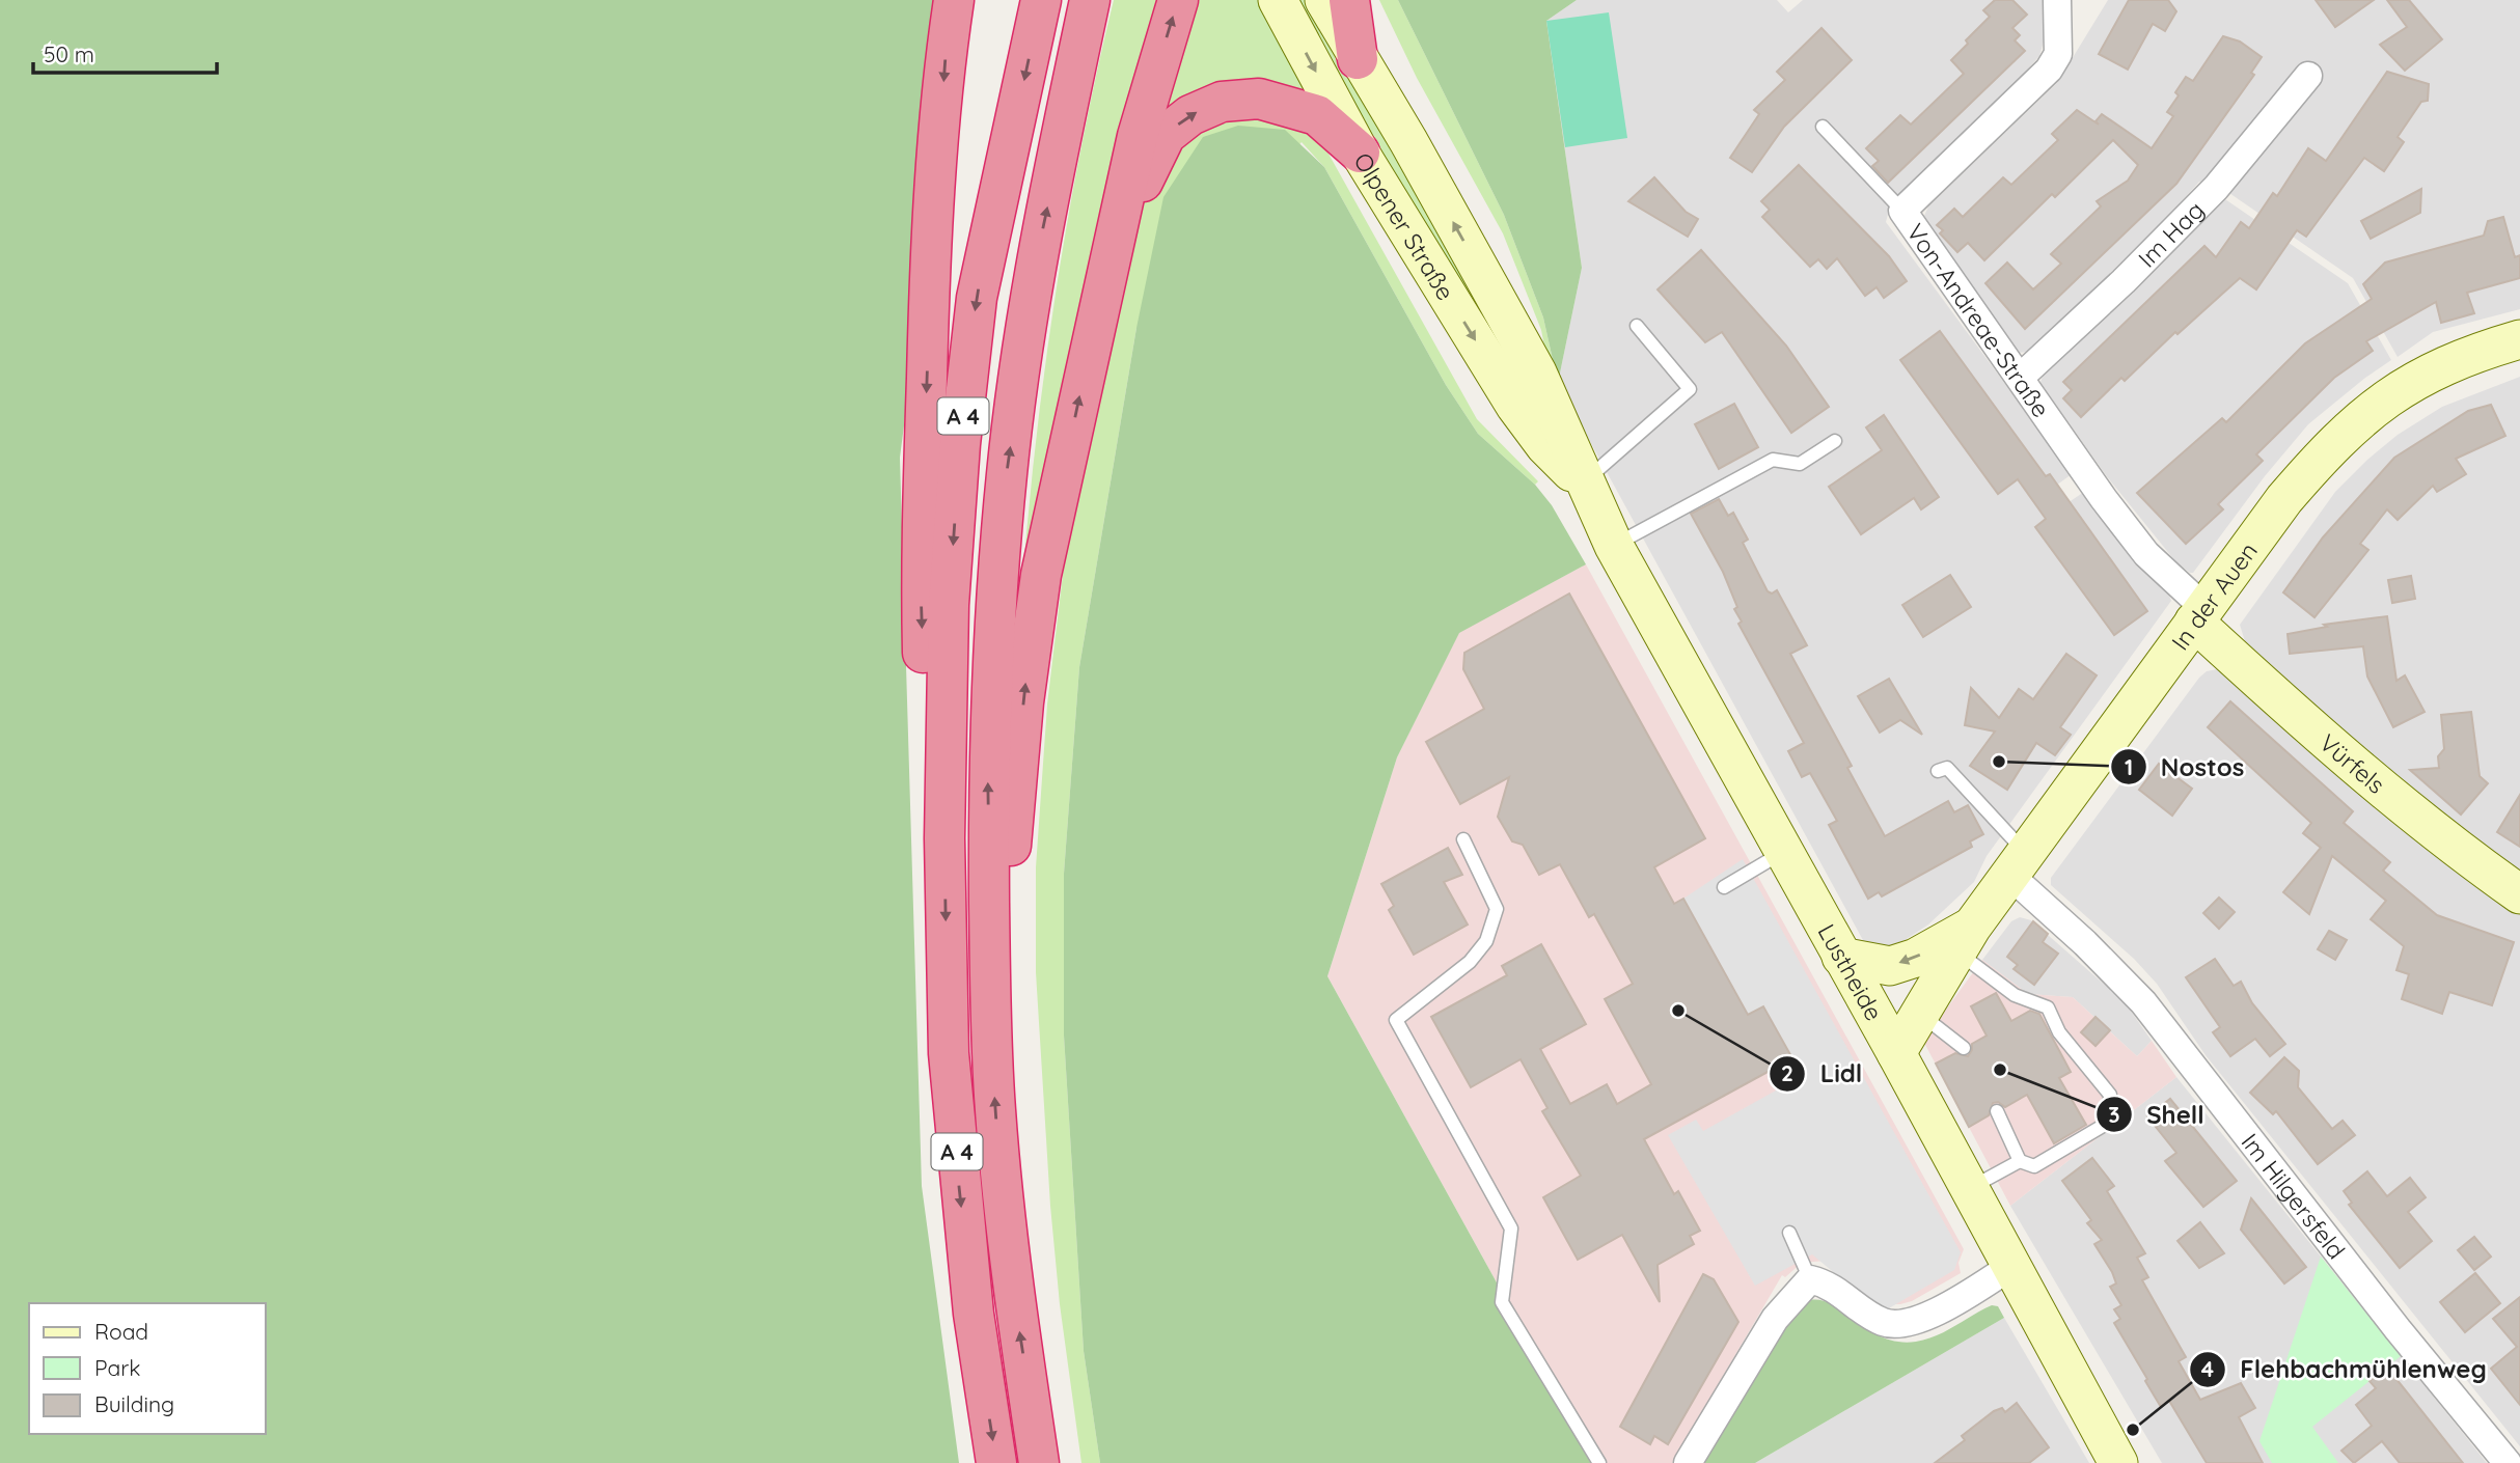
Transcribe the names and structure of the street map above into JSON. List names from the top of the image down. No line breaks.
{"streets":{"highway":["A 4"],"main road":["Olpener Straße","In der Auen","Vürfels","Lustheide"],"street":["Im Hag","Von-Andreae-Straße","Im Hilgersfeld"]},"crossings":[["Olpener Straße","Lustheide"],["Im Hag","Von-Andreae-Straße"],["Von-Andreae-Straße","In der Auen"],["Von-Andreae-Straße","Vürfels"],["In der Auen","Vürfels"],["In der Auen","Lustheide"],["In der Auen","Im Hilgersfeld"]],"places":["Nostos","Lidl","Shell","Flehbachmühlenweg"],"legend":["Road","Park","Building"],"scale_bar":"50 m"}
